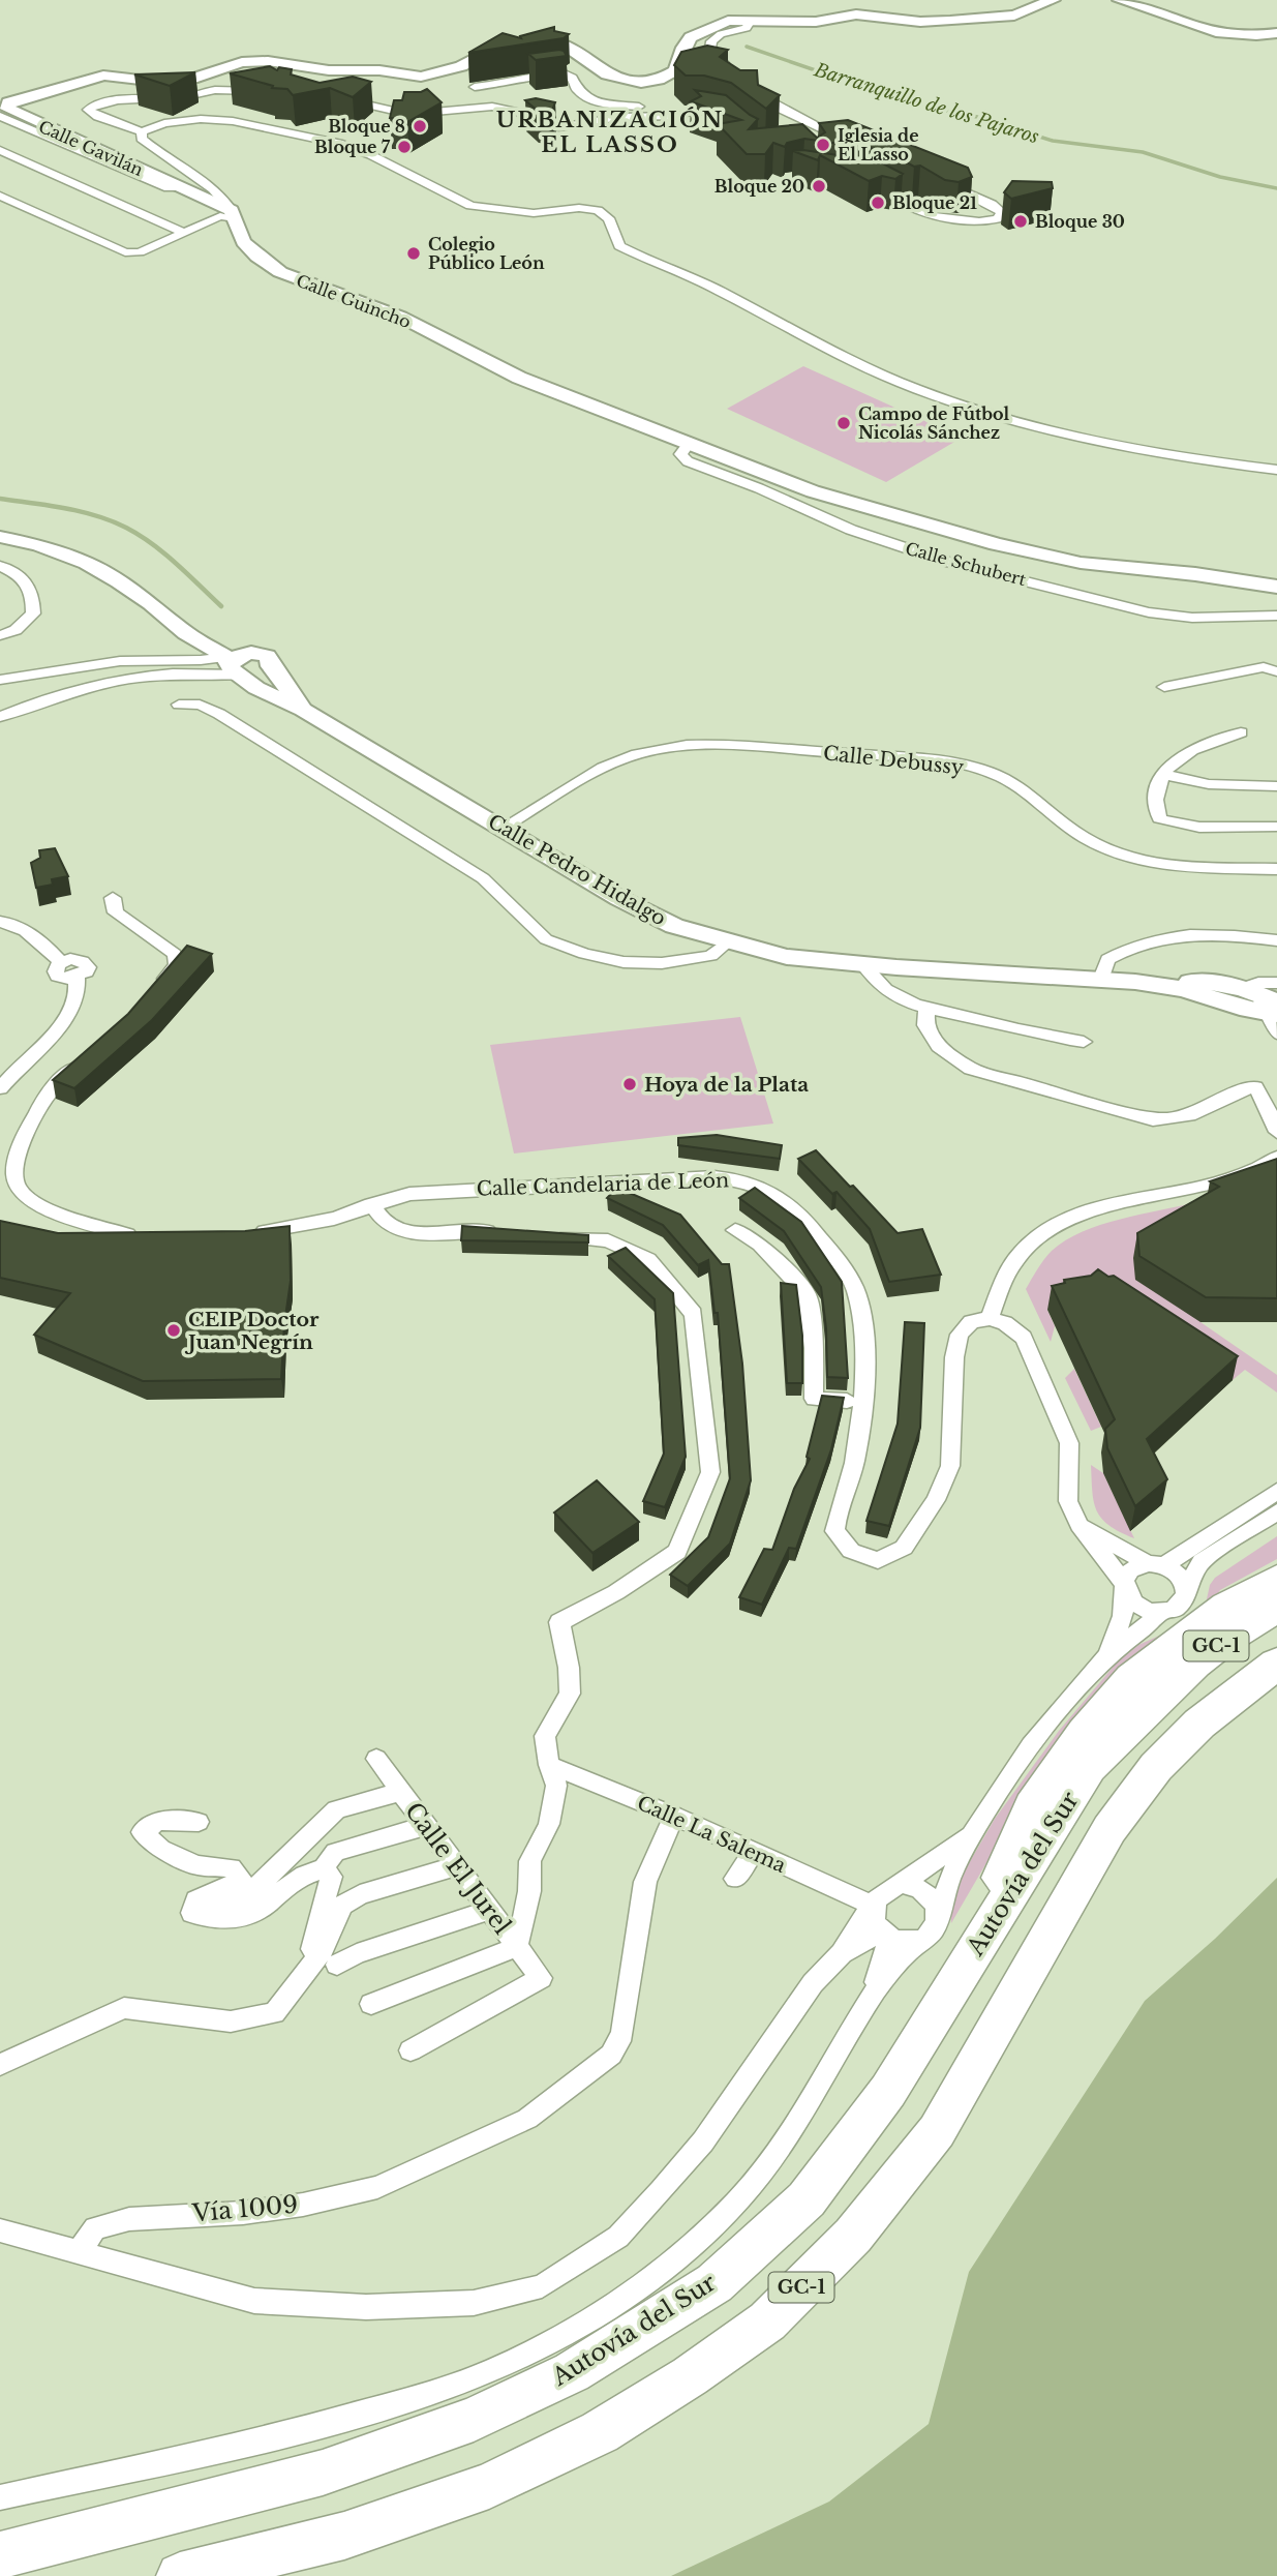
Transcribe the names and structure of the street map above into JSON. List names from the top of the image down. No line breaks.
{"streets":{"highway":["GC-1","Autovía del Sur"],"street":["Calle Gavilán","Calle Guincho","Calle Schubert","Calle Debussy","Calle Pedro Hidalgo","Calle Candelaria de León","Calle La Salema","Calle El Jurel","Vía 1009"]},"crossings":[["Calle Gavilán","Calle Guincho"],["Calle Guincho","Calle Schubert"],["Calle Debussy","Calle Pedro Hidalgo"],["Calle La Salema","Autovía del Sur"],["Calle La Salema","Vía 1009"]],"districts":["URBANIZACIÓN EL LASSO"],"water":["Barranquillo de los Pajaros"],"places":["Bloque 8","Iglesia de El Lasso","Bloque 7","Bloque 20","Bloque 21","Bloque 30","Colegio Público León","Campo de Fútbol Nicolás Sánchez","Hoya de la Plata","CEIP Doctor Juan Negrín"]}
